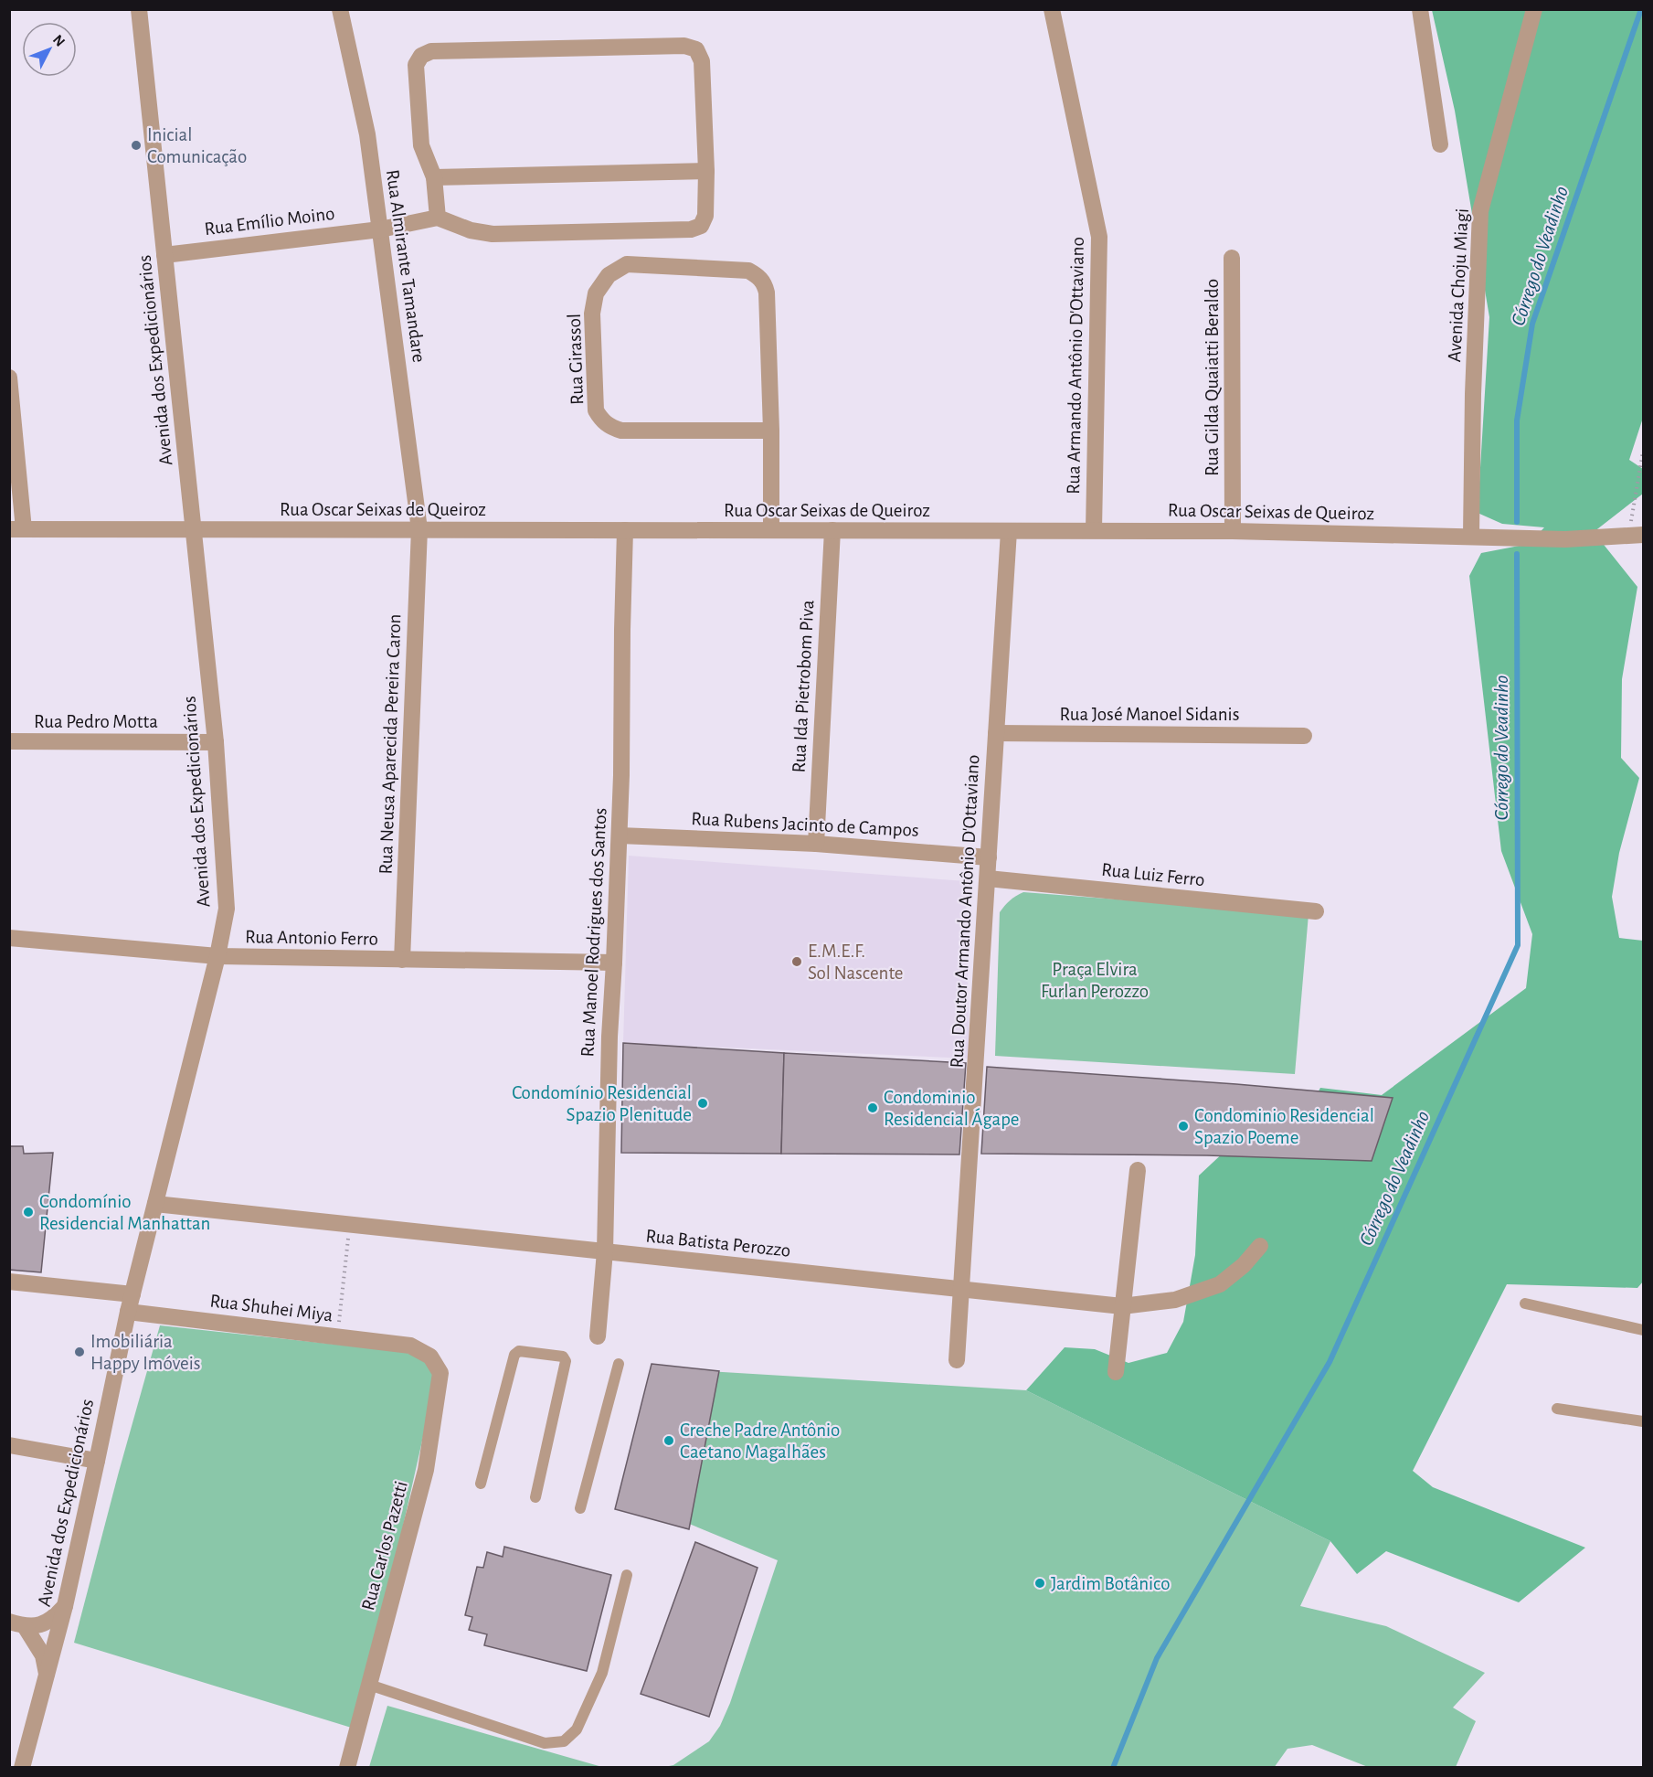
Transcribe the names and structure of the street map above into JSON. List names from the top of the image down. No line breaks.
{"streets":{"street":["Rua Emílio Moino","Rua Almirante Tamandare","Avenida Choju Miagi","Rua Girassol","Avenida dos Expedicionários","Rua Armando Antônio D'Ottaviano","Rua Gilda Quaiatti Beraldo","Rua Oscar Seixas de Queiroz","Rua Ida Pietrobom Piva","Rua José Manoel Sidanis","Rua Pedro Motta","Rua Neusa Aparecida Pereira Caron","Rua Rubens Jacinto de Campos","Rua Luiz Ferro","Rua Doutor Armando Antônio D'Ottaviano","Rua Manoel Rodrigues dos Santos","Rua Antonio Ferro","Rua Batista Perozzo","Rua Shuhei Miya","Rua Carlos Pazetti"]},"crossings":[["Rua Emílio Moino","Rua Almirante Tamandare"],["Rua Emílio Moino","Avenida dos Expedicionários"],["Rua Almirante Tamandare","Rua Oscar Seixas de Queiroz"],["Rua Almirante Tamandare","Rua Neusa Aparecida Pereira Caron"],["Avenida Choju Miagi","Rua Oscar Seixas de Queiroz"],["Rua Girassol","Rua Oscar Seixas de Queiroz"],["Avenida dos Expedicionários","Rua Oscar Seixas de Queiroz"],["Avenida dos Expedicionários","Rua Pedro Motta"],["Avenida dos Expedicionários","Rua Antonio Ferro"],["Avenida dos Expedicionários","Rua Batista Perozzo"],["Avenida dos Expedicionários","Rua Shuhei Miya"],["Rua Armando Antônio D'Ottaviano","Rua Oscar Seixas de Queiroz"],["Rua Gilda Quaiatti Beraldo","Rua Oscar Seixas de Queiroz"],["Rua Oscar Seixas de Queiroz","Rua Ida Pietrobom Piva"],["Rua Oscar Seixas de Queiroz","Rua Neusa Aparecida Pereira Caron"],["Rua Oscar Seixas de Queiroz","Rua Doutor Armando Antônio D'Ottaviano"],["Rua Oscar Seixas de Queiroz","Rua Manoel Rodrigues dos Santos"],["Rua Ida Pietrobom Piva","Rua Rubens Jacinto de Campos"],["Rua José Manoel Sidanis","Rua Doutor Armando Antônio D'Ottaviano"],["Rua Neusa Aparecida Pereira Caron","Rua Antonio Ferro"],["Rua Rubens Jacinto de Campos","Rua Doutor Armando Antônio D'Ottaviano"],["Rua Rubens Jacinto de Campos","Rua Manoel Rodrigues dos Santos"],["Rua Luiz Ferro","Rua Doutor Armando Antônio D'Ottaviano"],["Rua Doutor Armando Antônio D'Ottaviano","Rua Batista Perozzo"],["Rua Manoel Rodrigues dos Santos","Rua Antonio Ferro"],["Rua Manoel Rodrigues dos Santos","Rua Batista Perozzo"],["Rua Shuhei Miya","Rua Carlos Pazetti"]],"water":["Córrego do Veadinho"],"parks":["Praça Elvira Furlan Perozzo"],"places":["Inicial Comunicação","E.M.E.F. Sol Nascente","Condomínio Residencial Spazio Plenitude","Condominio Residencial Ágape","Condominio Residencial Spazio Poeme","Condomínio Residencial Manhattan","Imobiliária Happy Imóveis","Creche Padre Antônio Caetano Magalhães","Jardim Botânico"],"north":"top right"}
